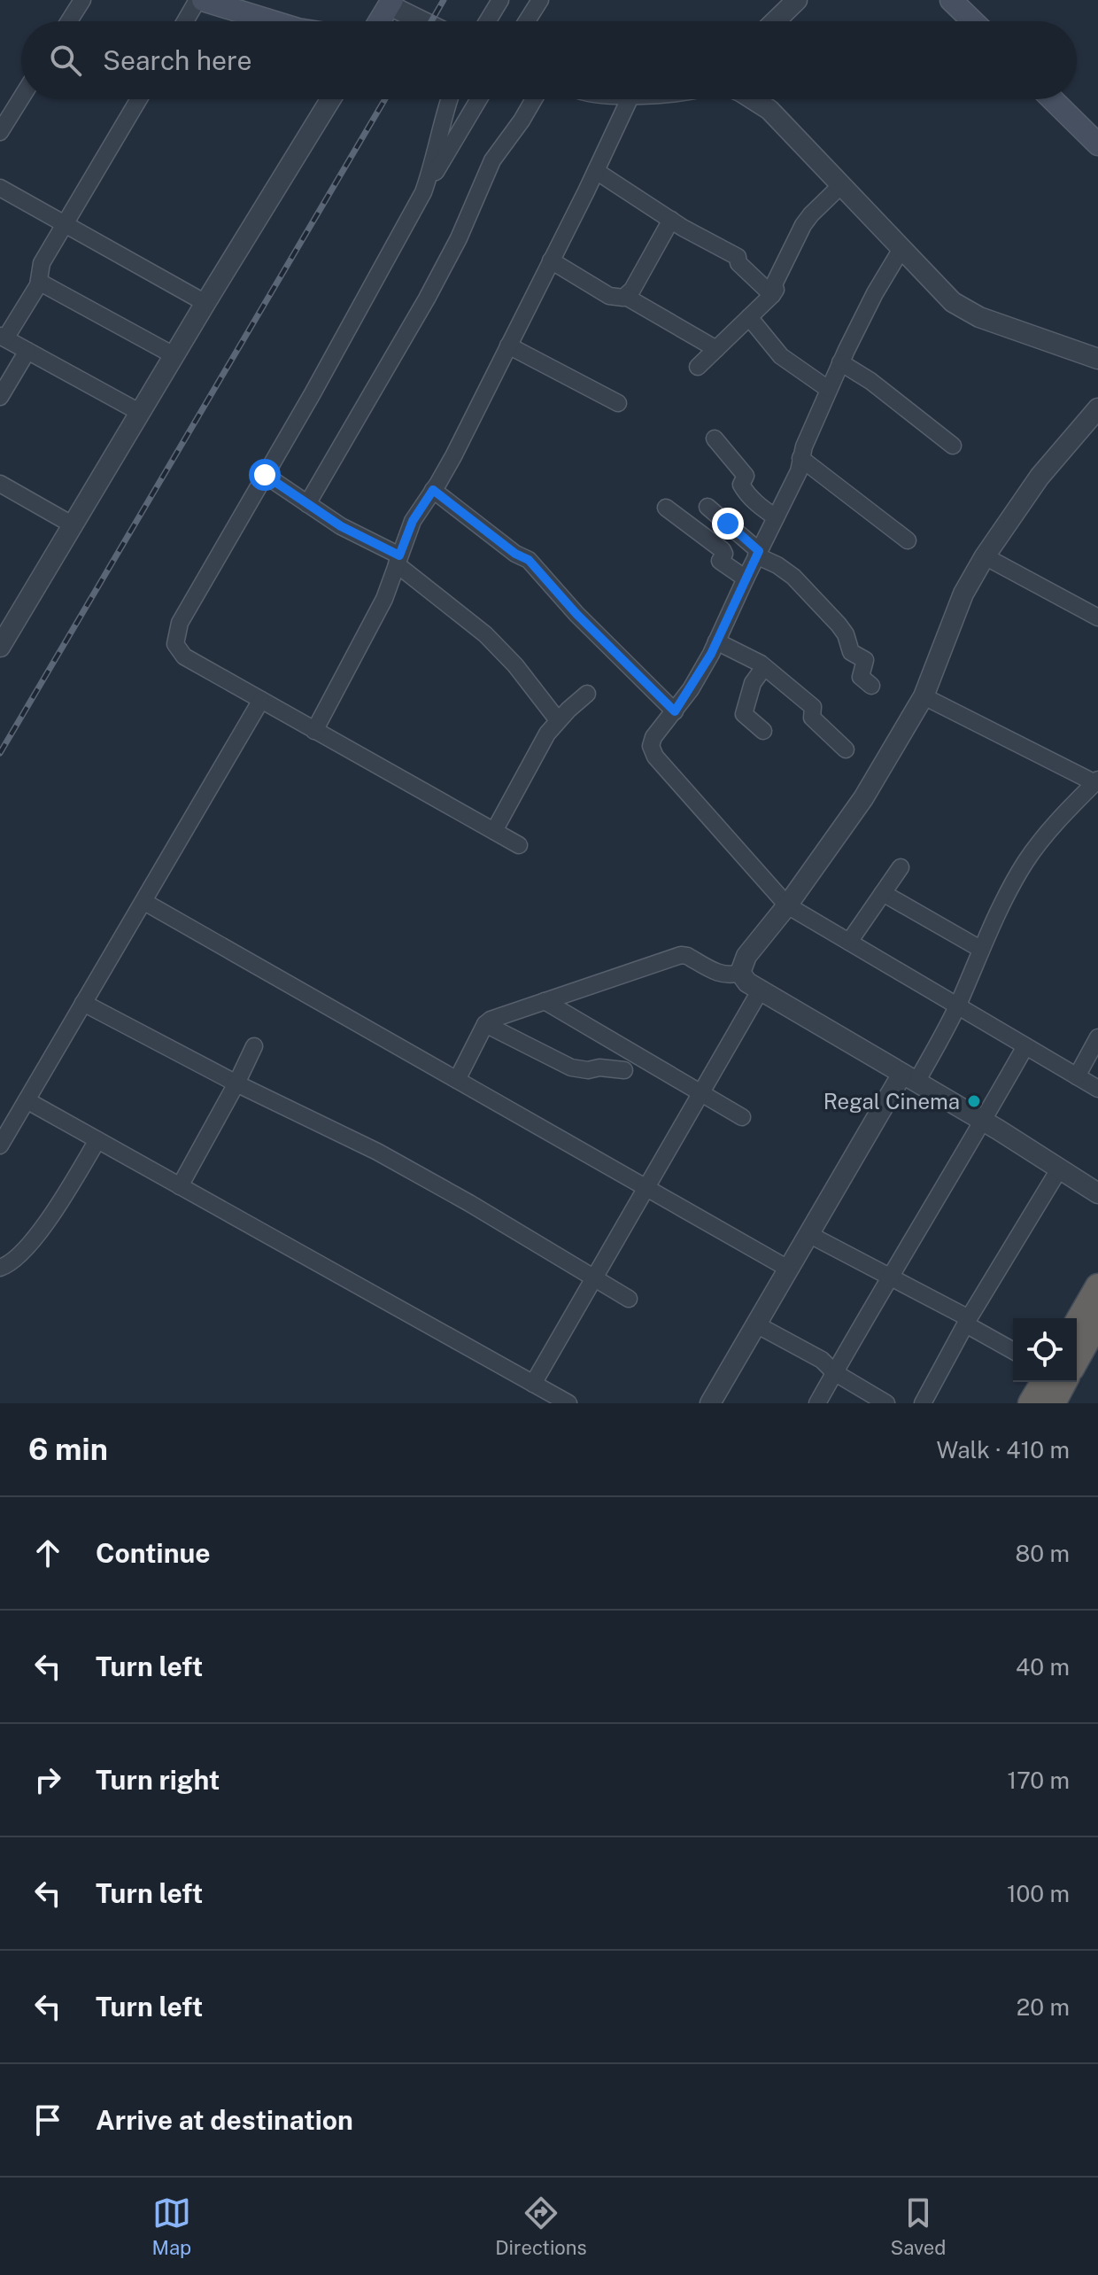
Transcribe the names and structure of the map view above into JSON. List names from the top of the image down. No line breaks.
{"places":["Regal Cinema"],"page":{"search":"Search here","heading":["6 min","Walk · 410 m"],"list":[["Continue","80 m"],["Turn left","40 m"],["Turn right","170 m"],["Turn left","100 m"],["Turn left","20 m"],"Arrive at destination"],"nav":["Map","Directions","Saved"]}}
